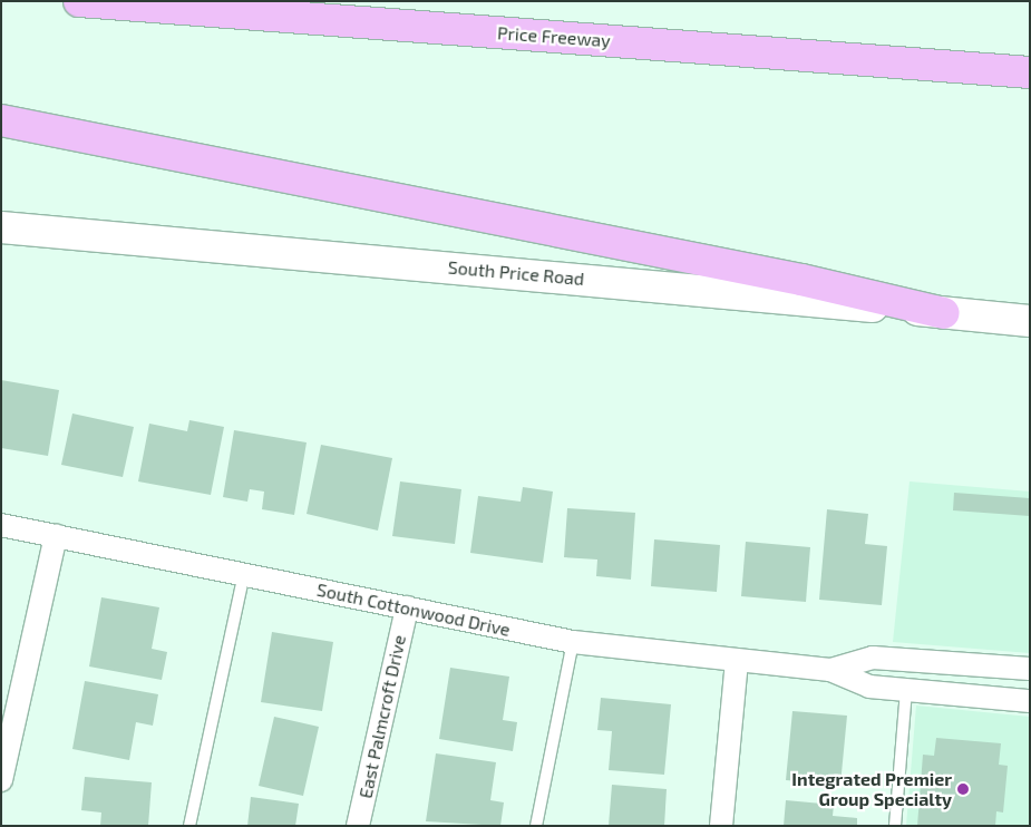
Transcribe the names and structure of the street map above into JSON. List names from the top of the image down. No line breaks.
{"streets":{"highway":["Price Freeway"],"main road":["South Price Road"],"street":["South Cottonwood Drive","East Palmcroft Drive"]},"crossings":[["South Cottonwood Drive","East Palmcroft Drive"]],"places":["Integrated Premier Group Specialty"]}
